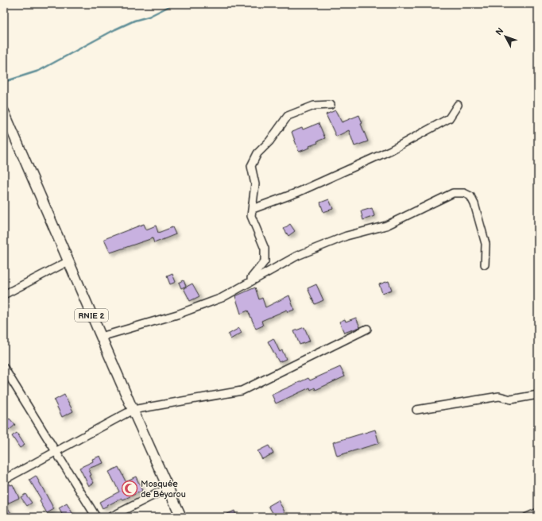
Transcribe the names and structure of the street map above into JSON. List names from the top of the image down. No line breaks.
{"streets":{"main road":["RNIE 2"]},"places":{"mosque":["Mosquée de Béyarou"]},"north":"top left"}
